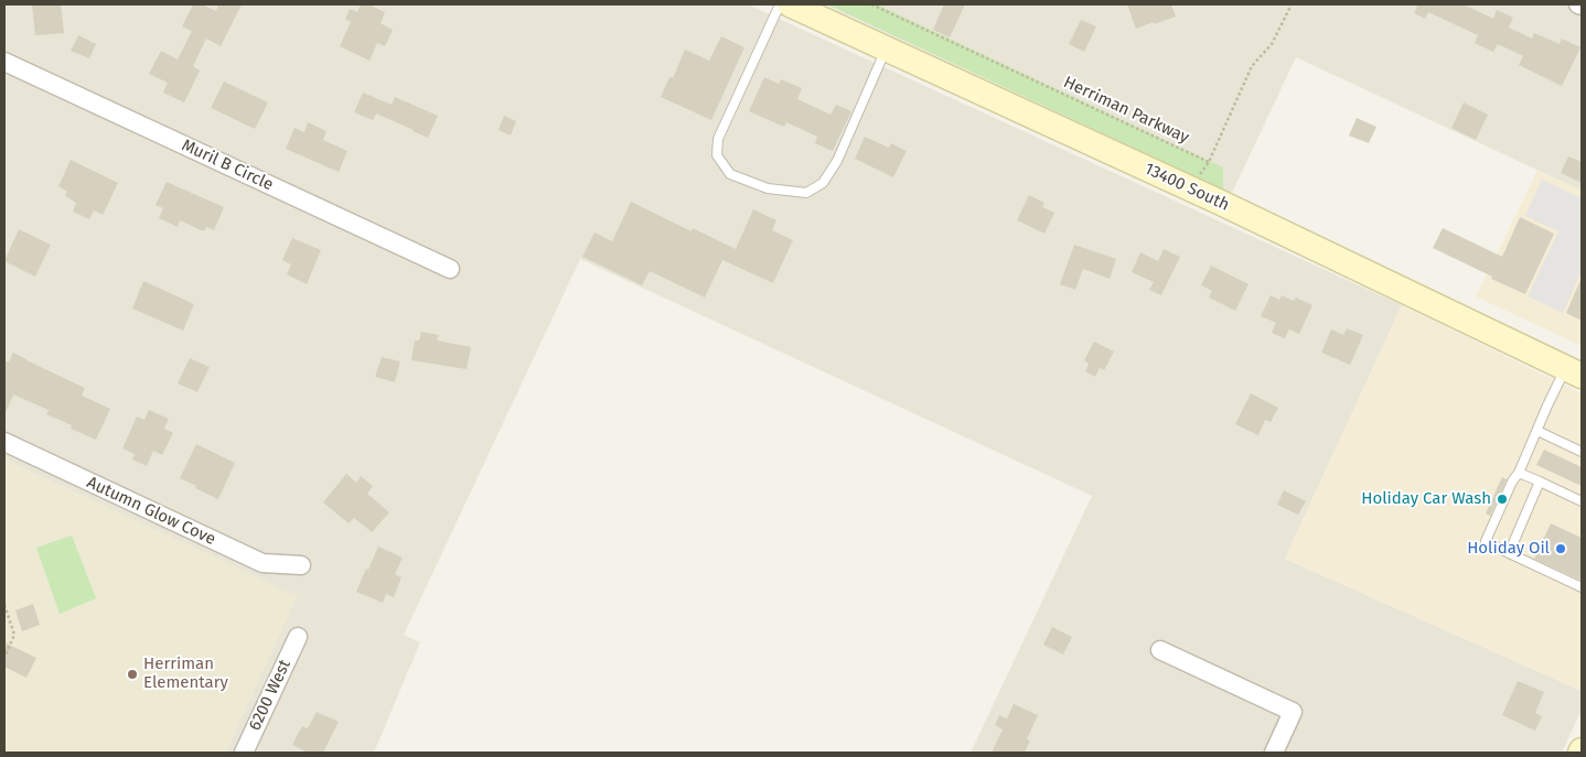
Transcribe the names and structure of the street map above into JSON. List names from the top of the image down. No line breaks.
{"streets":{"main road":["13400 South"],"street":["Muril B Circle","Autumn Glow Cove","6200 West"],"path":["Herriman Parkway"]},"places":["Holiday Car Wash","Holiday Oil","Herriman Elementary"]}
